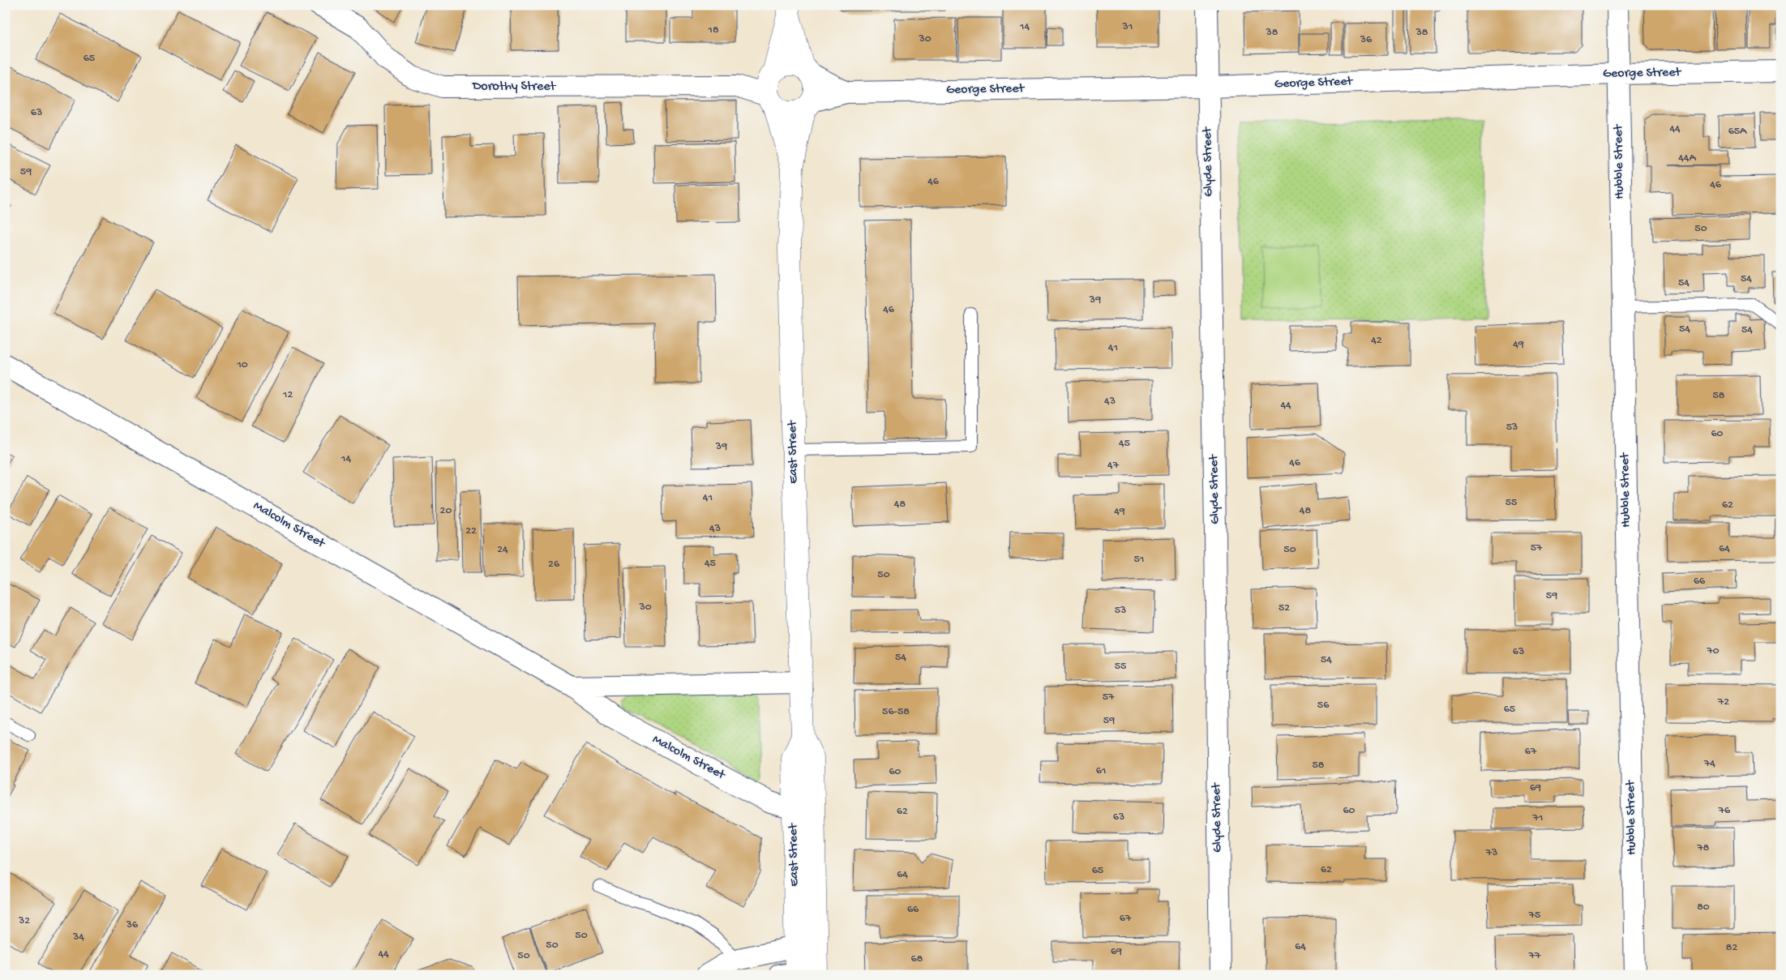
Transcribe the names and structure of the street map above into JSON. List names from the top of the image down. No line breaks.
{"streets":{"street":["George Street","Dorothy Street","Glyde Street","Hubble Street","East Street","Malcolm Street"]},"crossings":[["George Street","Dorothy Street"],["George Street","Glyde Street"],["George Street","Hubble Street"],["George Street","East Street"],["Dorothy Street","East Street"],["East Street","Malcolm Street"]],"house_numbers":["14","31","18","38","38","30","36","65","63","44","65A","44A","59","46","46","50","54","54","39","46","54","54","42","49","41","10","12","58","43","44","53","60","45","39","14","46","47","41","55","48","62","20","48","49","43","22","57","64","24","50","51","45","26","50","66","59","30","52","53","70","63","54","54","55","57","72","56","65","56-58","59","67","74","58","61","60","69","60","76","62","63","71","78","73","62","65","64","80","66","75","67","32","36","50","34","50","64","82","69","44","50","77","68"]}
